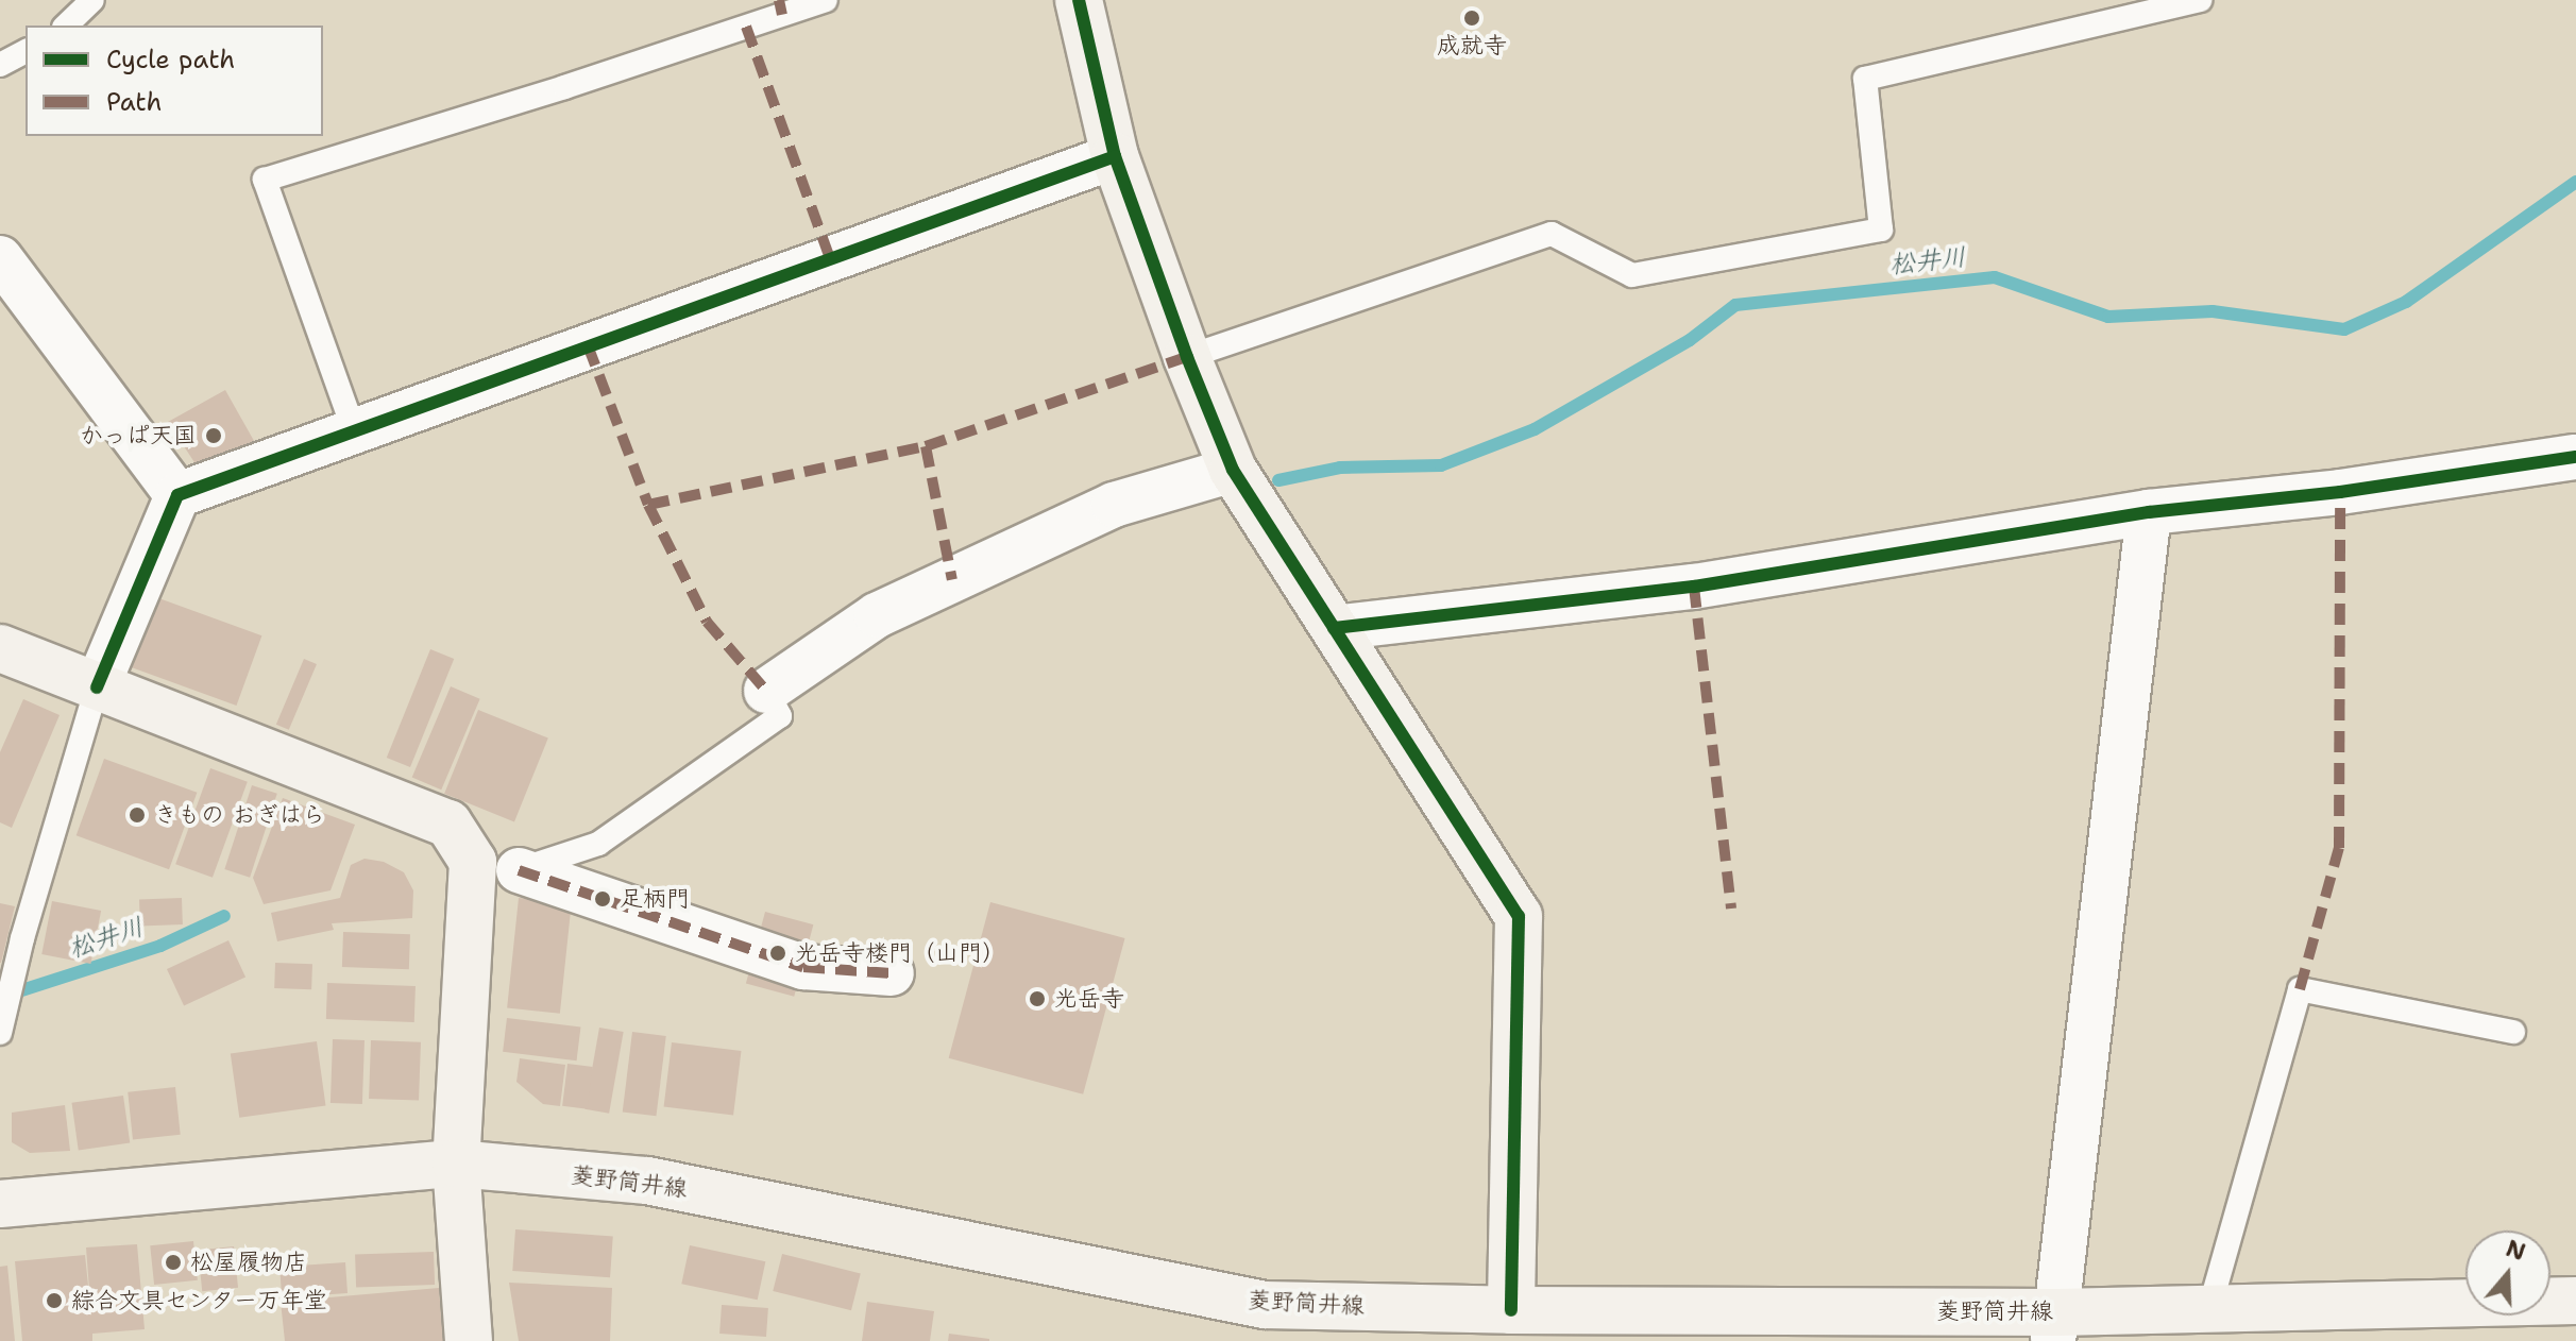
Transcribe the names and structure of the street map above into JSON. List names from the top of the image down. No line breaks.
{"streets":{"main road":["菱野筒井線"]},"water":["松井川"],"places":["成就寺","かっぱ天国","きもの おぎはら","足柄門","光岳寺楼門（山門）","光岳寺","松屋履物店","綜合文具センター万年堂"],"legend":["Cycle path","Path"],"north":"top"}
